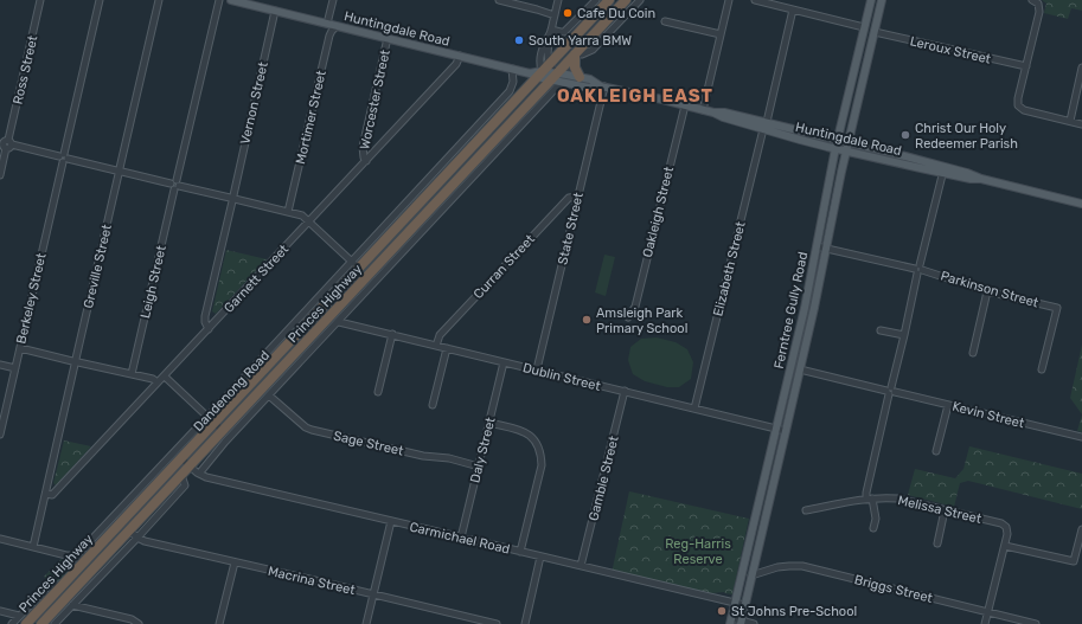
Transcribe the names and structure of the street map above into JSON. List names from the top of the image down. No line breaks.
{"streets":{"highway":["Princes Highway"],"main road":["Huntingdale Road","Ferntree Gully Road"],"street":["Leroux Street","Ross Street","Worcester Street","Vernon Street","Mortimer Street","Oakleigh Street","State Street","Greville Street","Curran Street","Elizabeth Street","Garnett Street","Leigh Street","Parkinson Street","Berkeley Street","Dublin Street","Dandenong Road","Kevin Street","Sage Street","Daly Street","Gamble Street","Melissa Street","Carmichael Road","Macrina Street","Briggs Street"]},"crossings":[["Huntingdale Road","Worcester Street"],["Huntingdale Road","Vernon Street"],["Huntingdale Road","Mortimer Street"],["Huntingdale Road","Oakleigh Street"],["Huntingdale Road","State Street"],["Huntingdale Road","Elizabeth Street"],["Huntingdale Road","Garnett Street"],["Huntingdale Road","Princes Highway"],["Huntingdale Road","Ferntree Gully Road"],["Leroux Street","Ferntree Gully Road"],["Worcester Street","Garnett Street"],["Vernon Street","Garnett Street"],["State Street","Curran Street"],["State Street","Dublin Street"],["Greville Street","Garnett Street"],["Curran Street","Dublin Street"],["Elizabeth Street","Dublin Street"],["Parkinson Street","Ferntree Gully Road"],["Princes Highway","Dandenong Road"],["Princes Highway","Carmichael Road"],["Princes Highway","Macrina Street"],["Ferntree Gully Road","Dublin Street"],["Ferntree Gully Road","Kevin Street"],["Ferntree Gully Road","Carmichael Road"],["Ferntree Gully Road","Briggs Street"],["Dublin Street","Daly Street"],["Dublin Street","Gamble Street"],["Sage Street","Daly Street"],["Daly Street","Carmichael Road"],["Gamble Street","Carmichael Road"]],"districts":["OAKLEIGH EAST"],"parks":["Reg-Harris Reserve"],"places":["Cafe Du Coin","South Yarra BMW","Christ Our Holy Redeemer Parish","Amsleigh Park Primary School","St Johns Pre-School"]}
